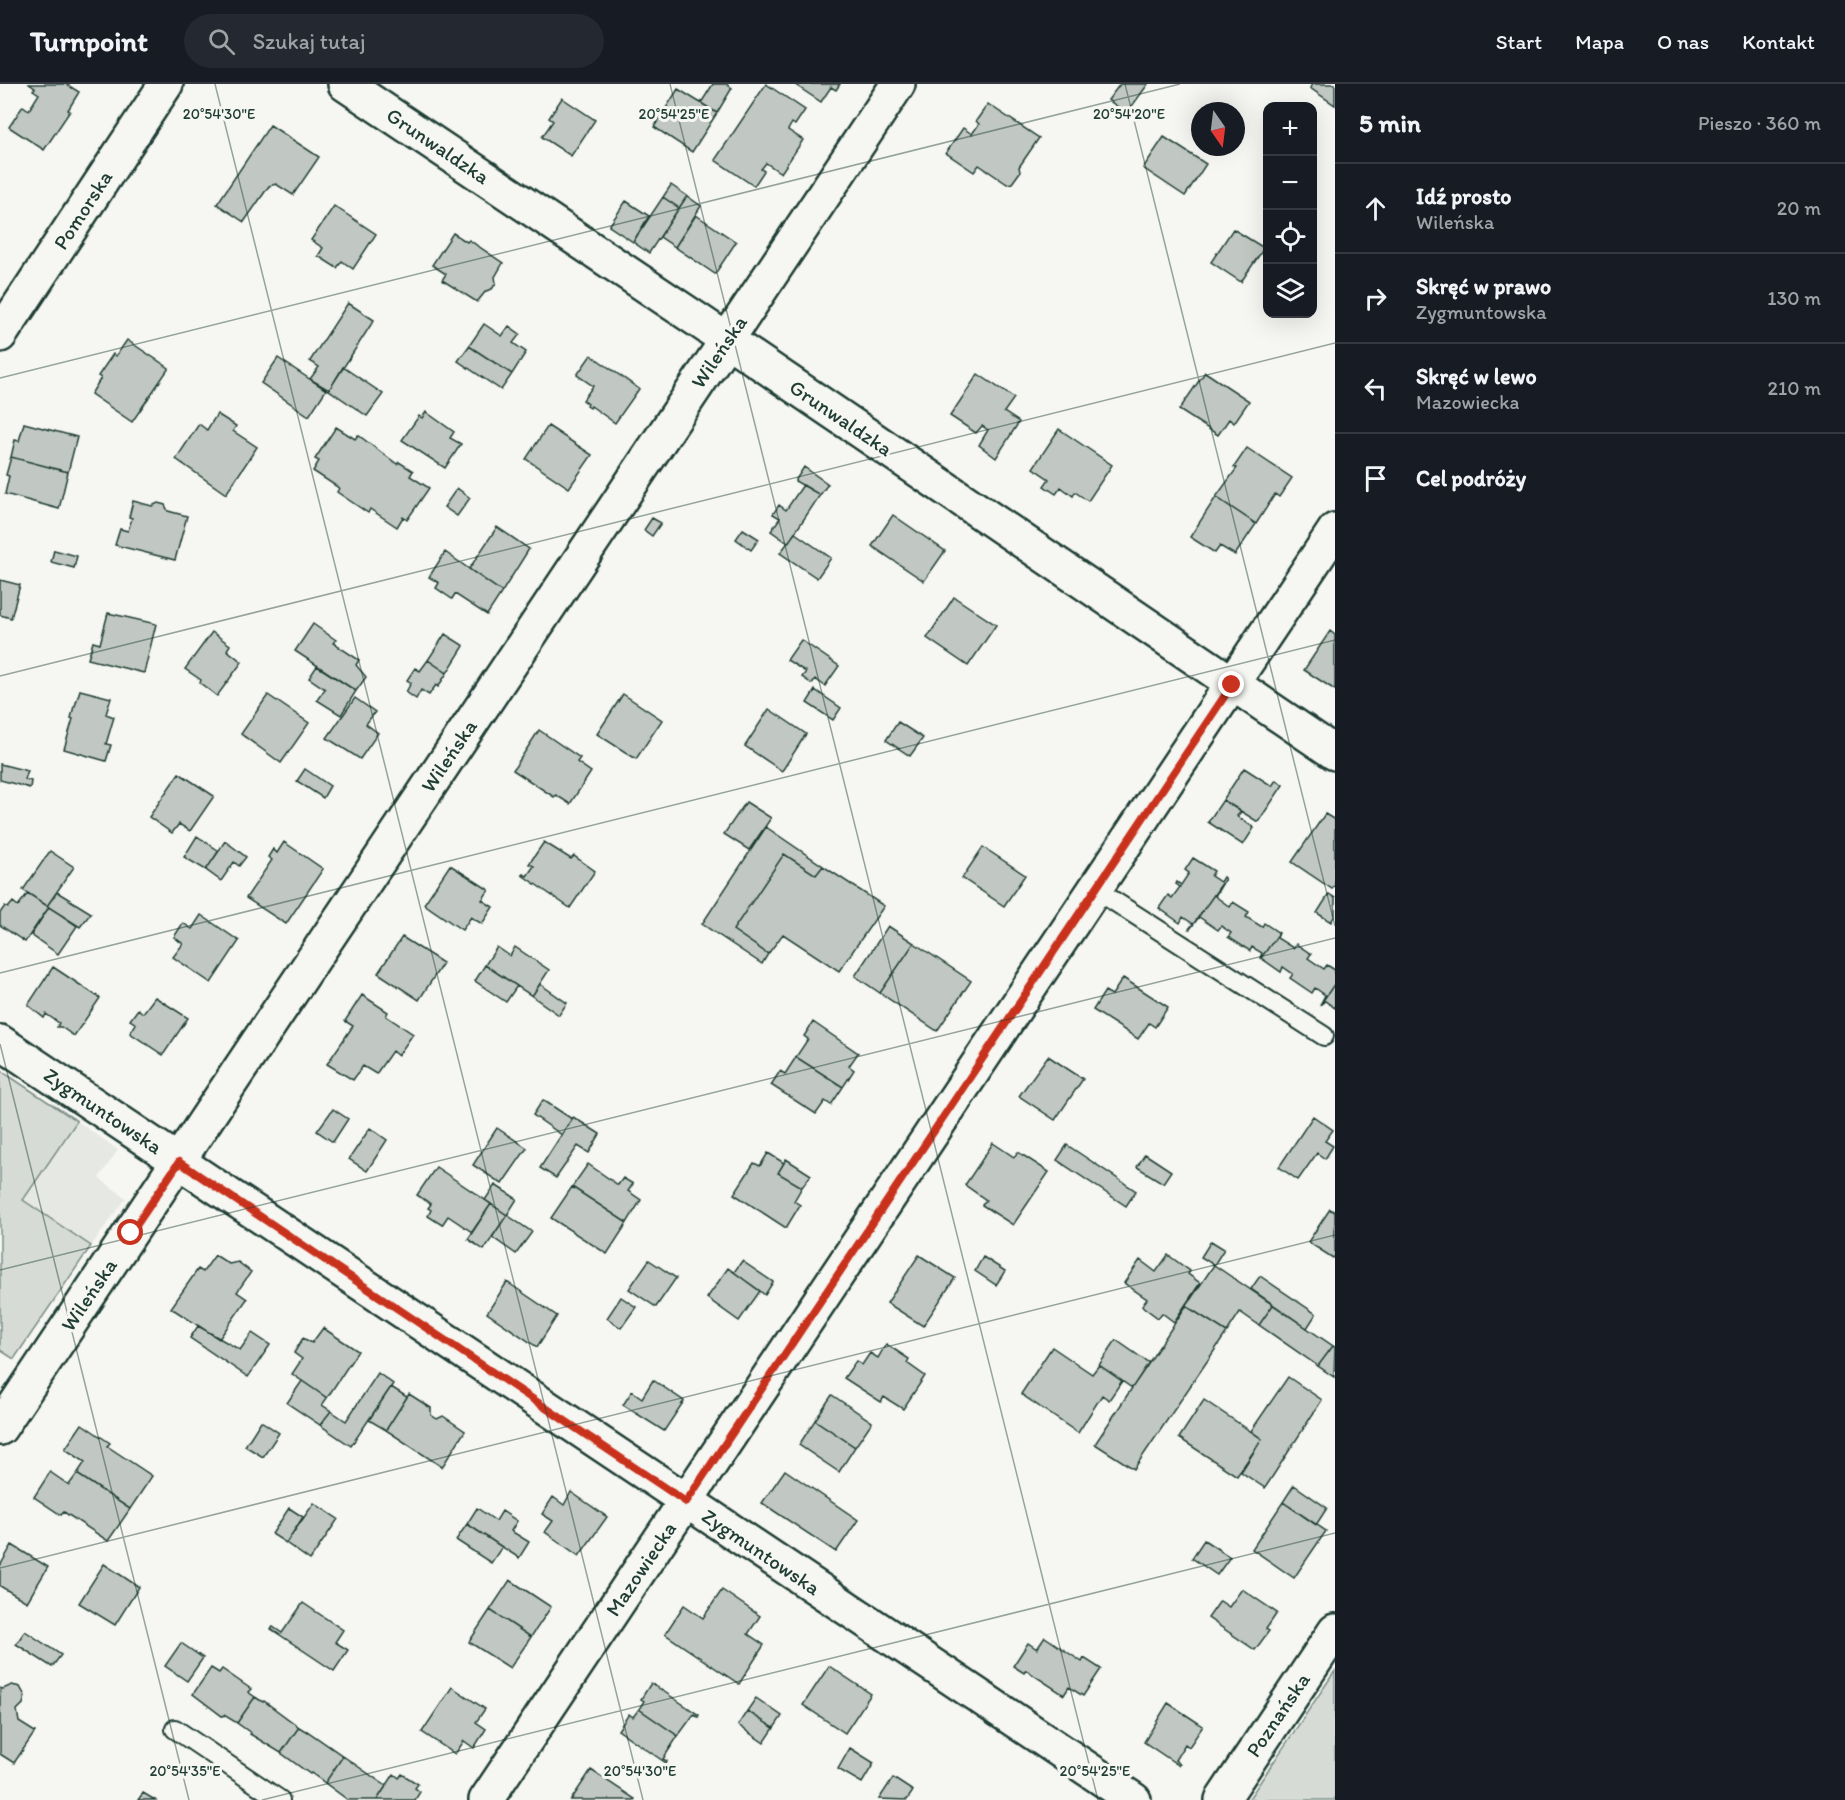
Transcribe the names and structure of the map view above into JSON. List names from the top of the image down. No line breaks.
{"streets":{"street":["Grunwaldzka","Pomorska","Wileńska","Zygmuntowska","Mazowiecka","Poznańska"]},"crossings":[["Grunwaldzka","Wileńska"],["Grunwaldzka","Mazowiecka"],["Wileńska","Zygmuntowska"],["Zygmuntowska","Mazowiecka"]],"north":"bottom","page":{"header":"Turnpoint","search":"Szukaj tutaj","nav":["Start","Mapa","O nas","Kontakt"],"heading":["5 min","Pieszo · 360 m"],"map_buttons":["+","−"],"list":[["Idź prosto","Wileńska","20 m"],["Skręć w prawo","Zygmuntowska","130 m"],["Skręć w lewo","Mazowiecka","210 m"],"Cel podróży"]},"coordinates":["20°54'30\"E","20°54'25\"E","20°54'20\"E","20°54'35\"E"]}
